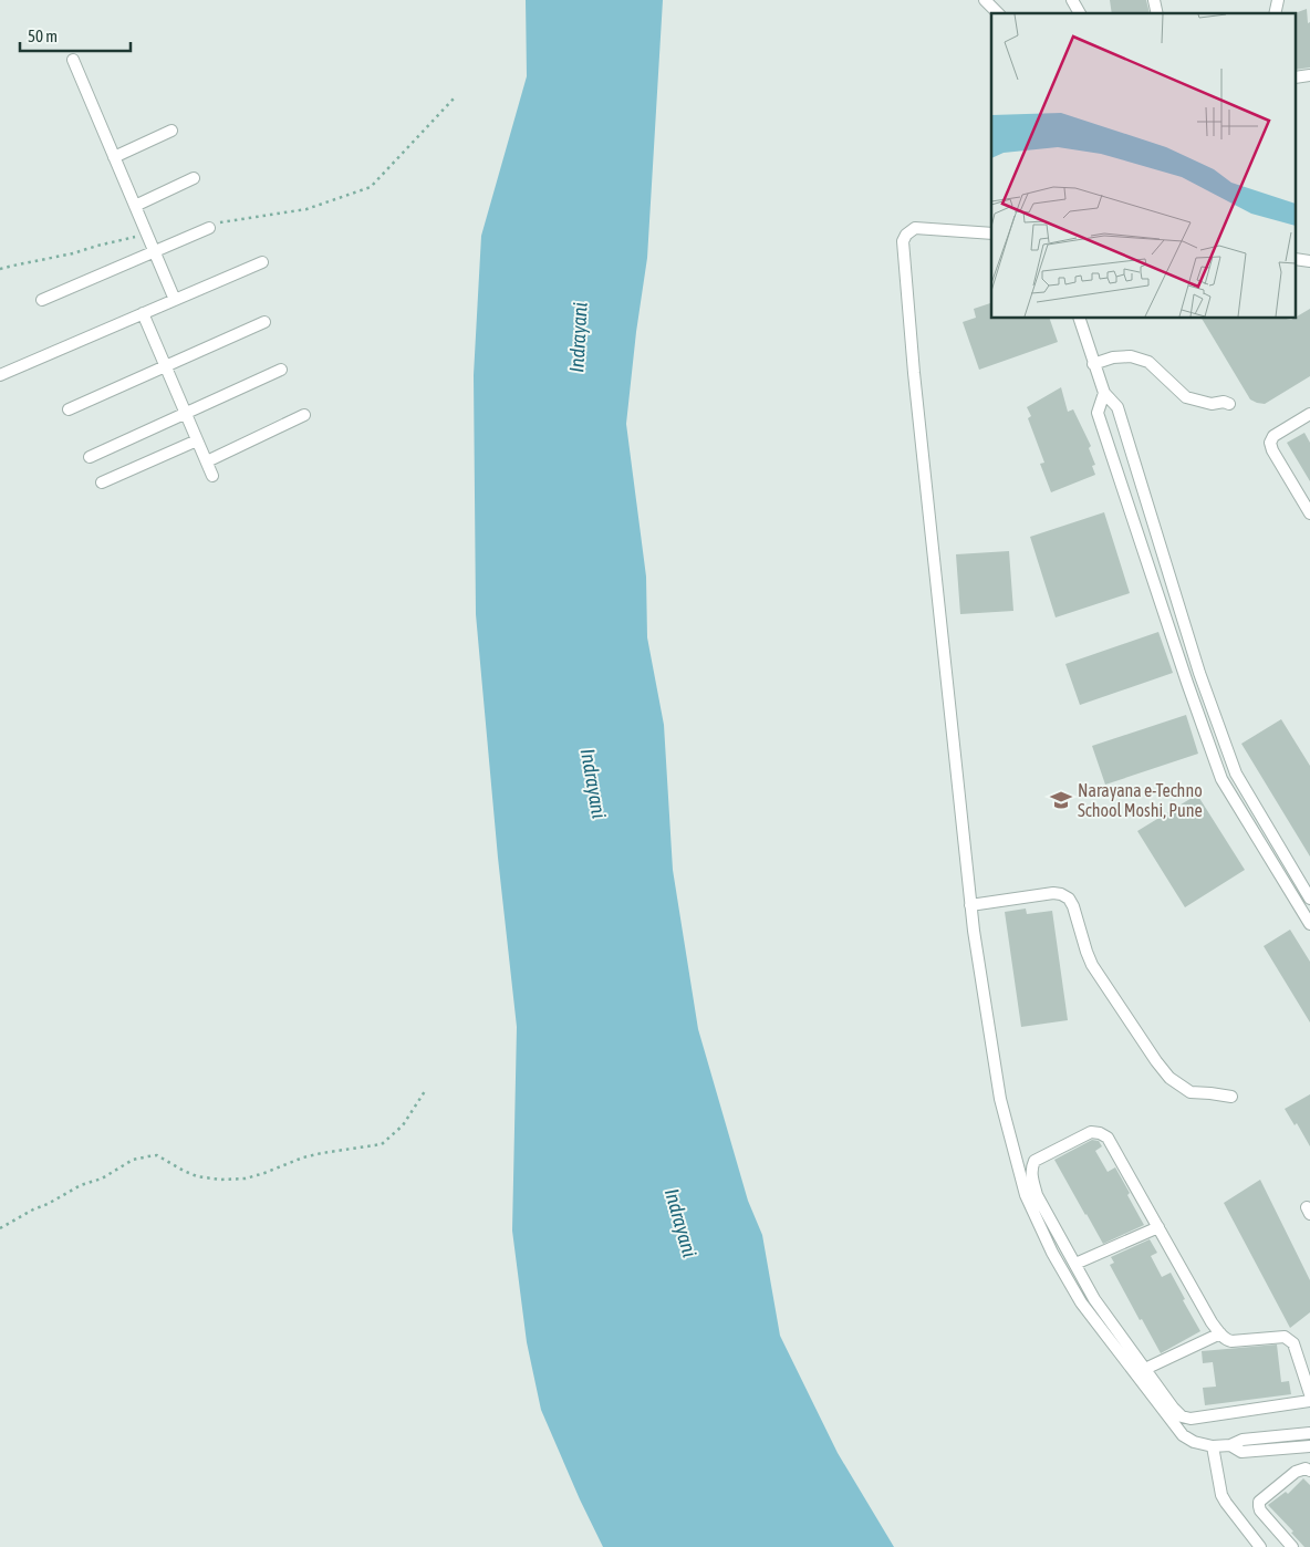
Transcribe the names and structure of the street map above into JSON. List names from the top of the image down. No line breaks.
{"water":["Indrayani"],"places":{"school or university":["Narayana e-Techno School Moshi, Pune"]},"scale_bar":"50 m"}
